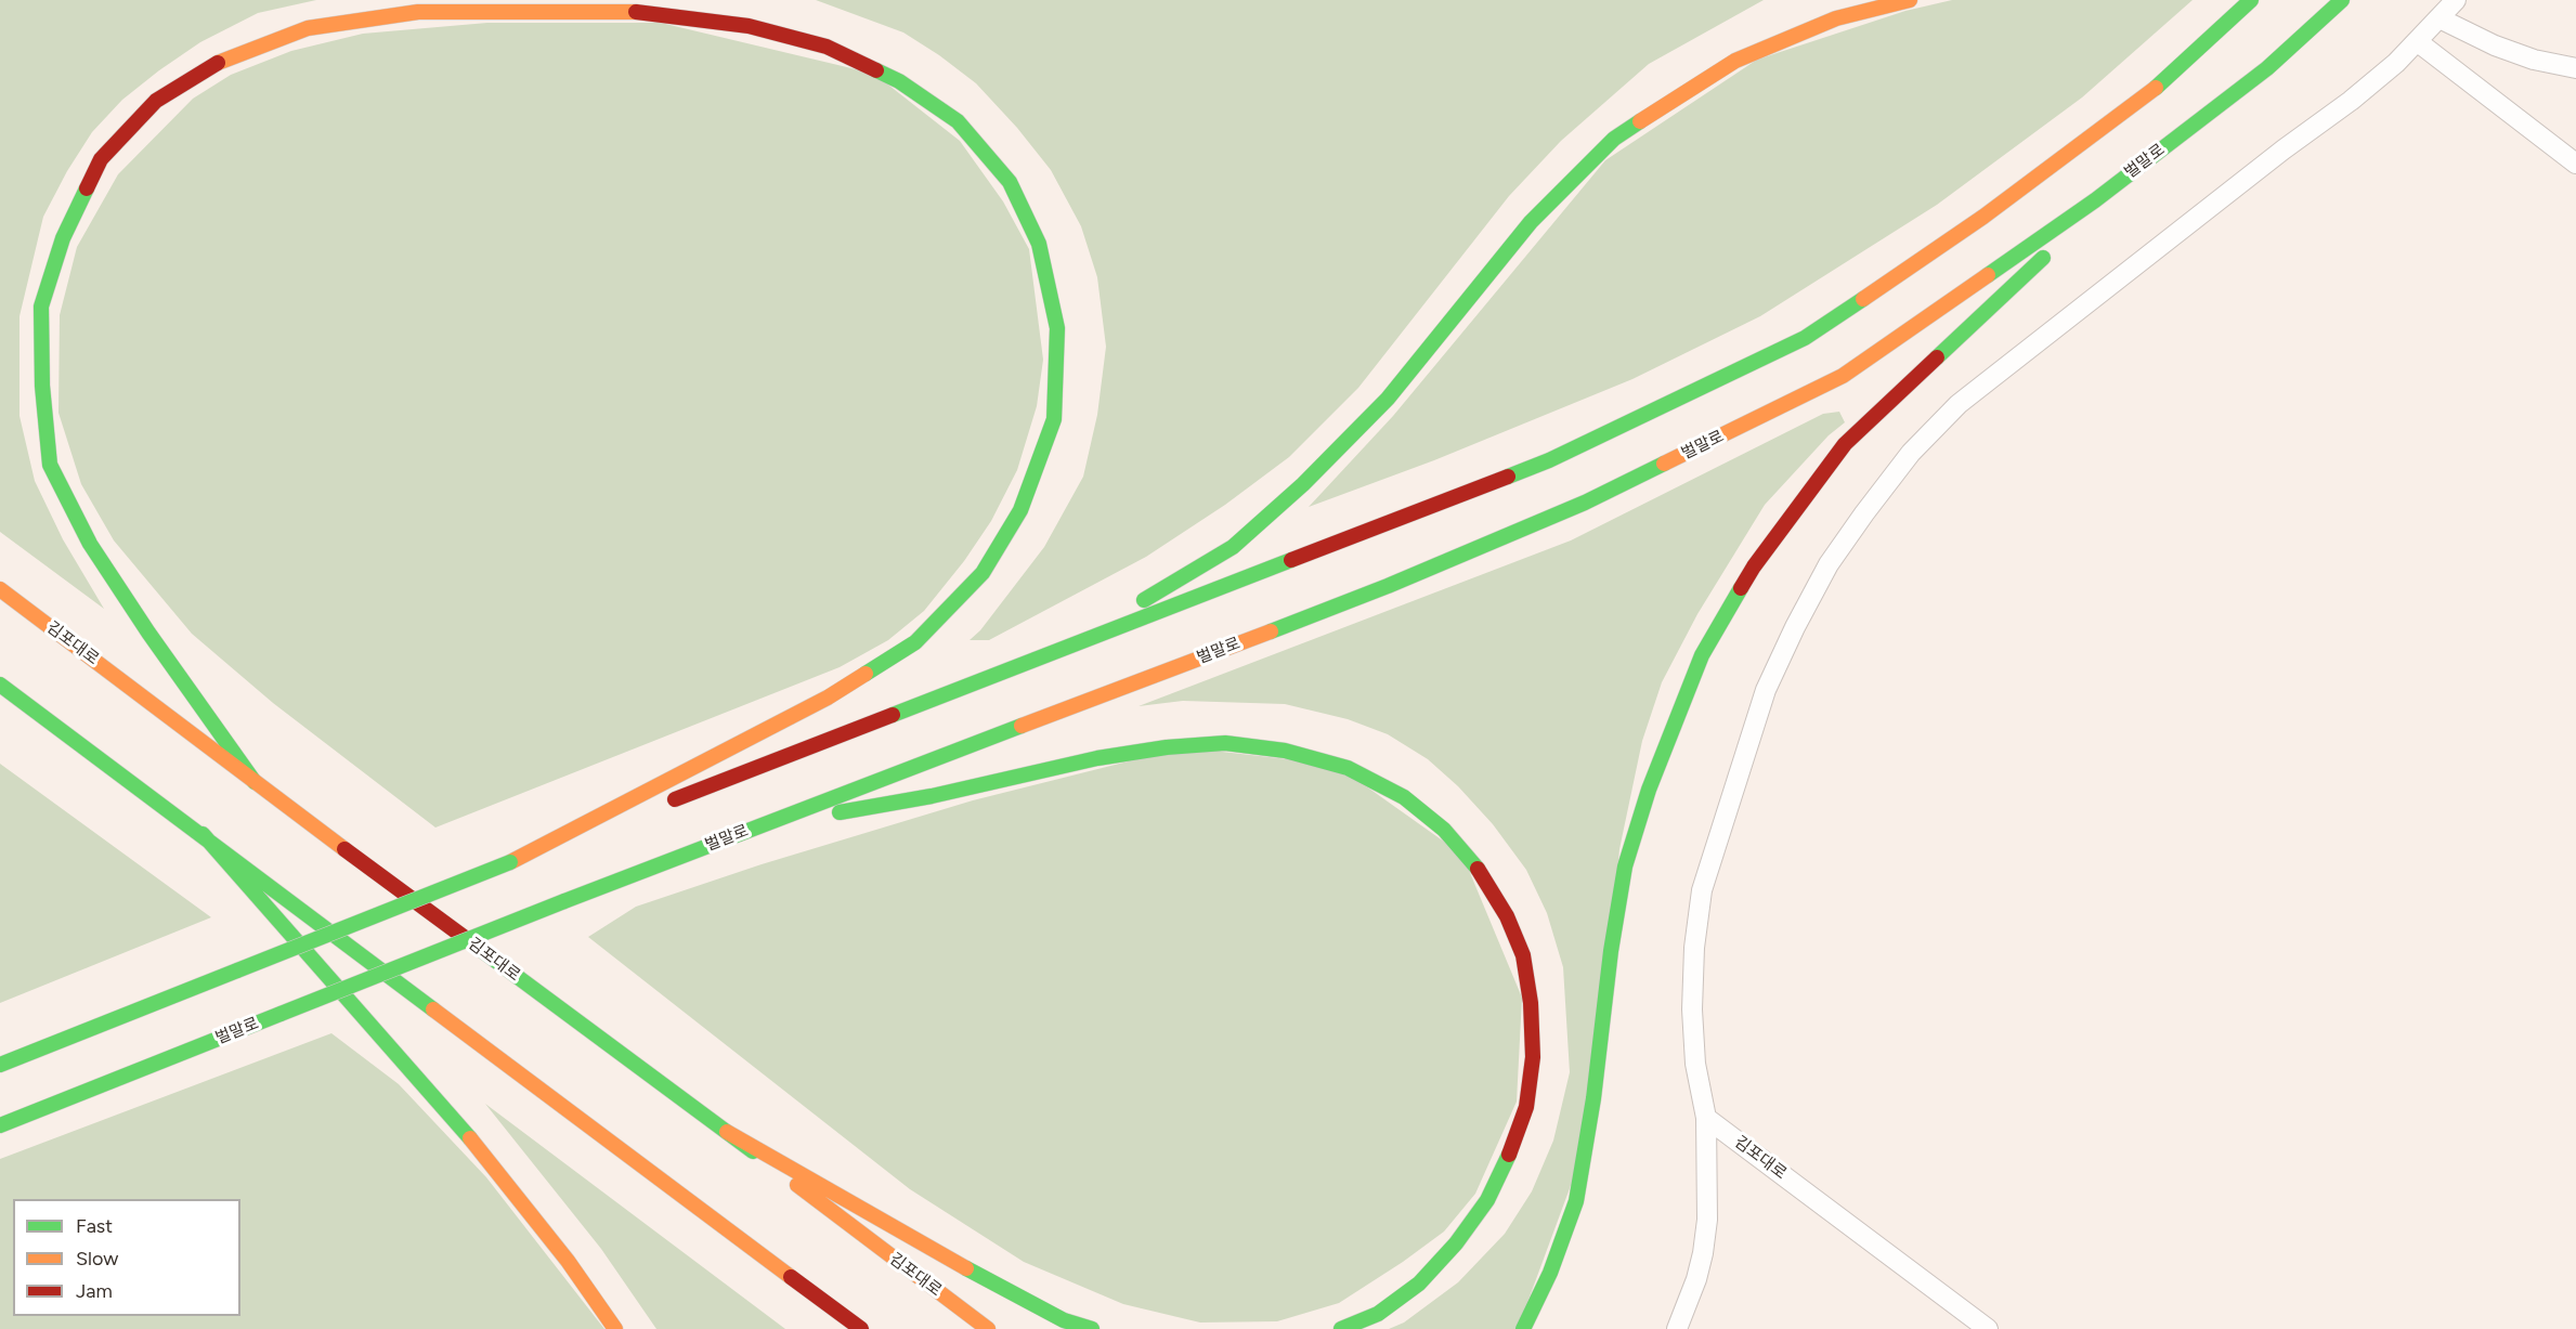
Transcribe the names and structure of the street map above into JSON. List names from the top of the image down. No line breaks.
{"streets":{"main road":["벌말로","김포대로"]},"legend":["Fast","Slow","Jam"]}
